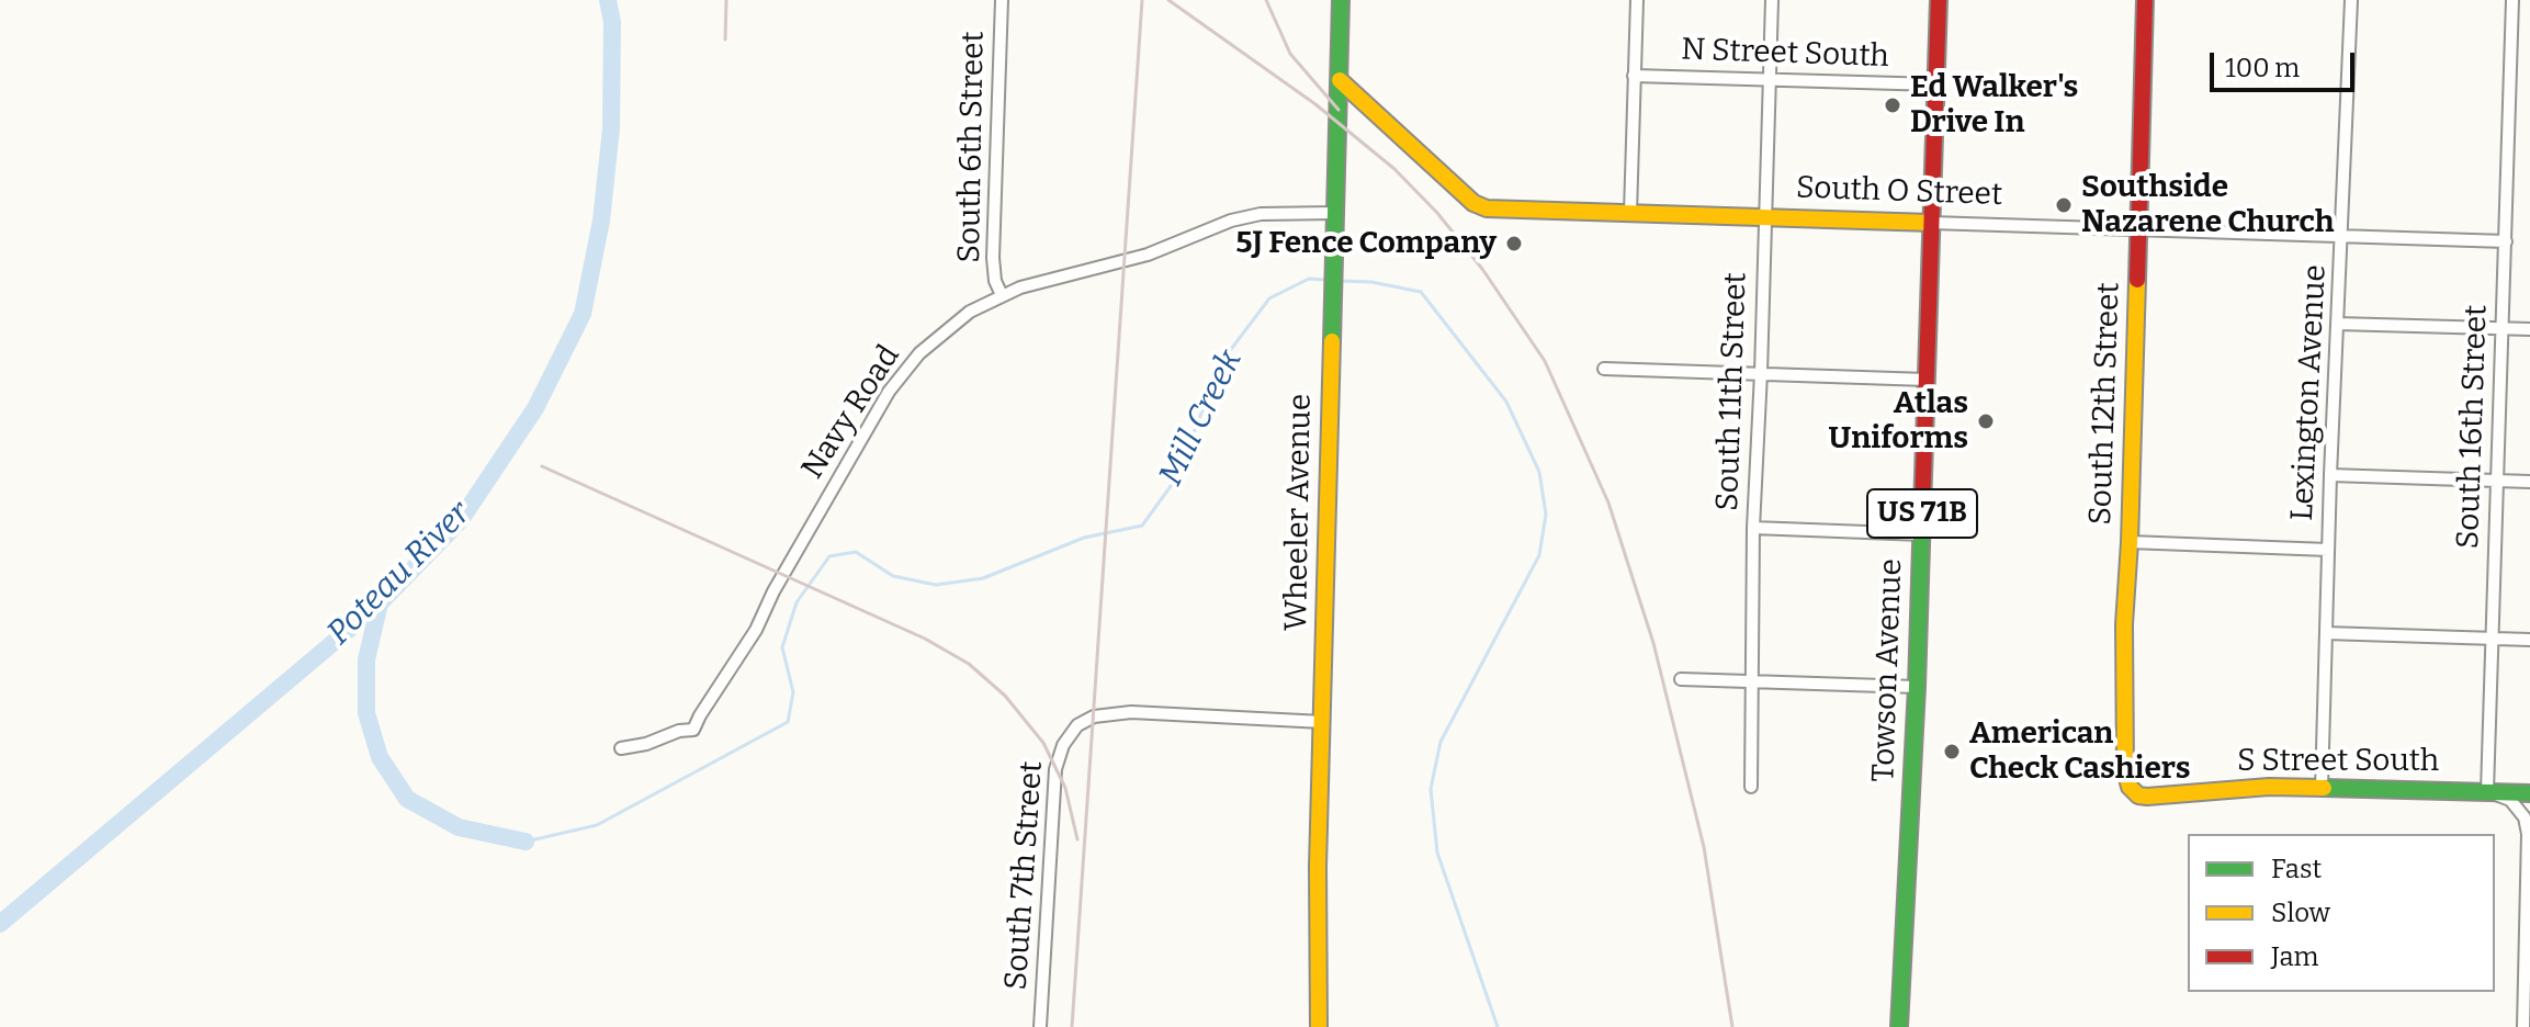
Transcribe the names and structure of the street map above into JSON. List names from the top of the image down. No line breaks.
{"streets":{"main road":["South O Street","South 12th Street","Wheeler Avenue","US 71B","Towson Avenue","S Street South"],"street":["N Street South","South 6th Street","South 11th Street","Lexington Avenue","Navy Road","South 16th Street","South 7th Street"]},"crossings":[["N Street South","South 11th Street"],["N Street South","Towson Avenue"],["South 6th Street","Navy Road"],["South O Street","South 11th Street"],["South O Street","Lexington Avenue"],["South O Street","South 12th Street"],["South O Street","South 16th Street"],["South O Street","Wheeler Avenue"],["South O Street","Towson Avenue"],["Lexington Avenue","S Street South"],["South 12th Street","S Street South"],["Navy Road","Wheeler Avenue"],["South 16th Street","S Street South"],["Wheeler Avenue","South 7th Street"]],"water":["Mill Creek","Poteau River"],"places":["Ed Walker's Drive In","Southside Nazarene Church","5J Fence Company","Atlas Uniforms","American Check Cashiers"],"legend":["Fast","Slow","Jam"],"scale_bar":"100 m"}
